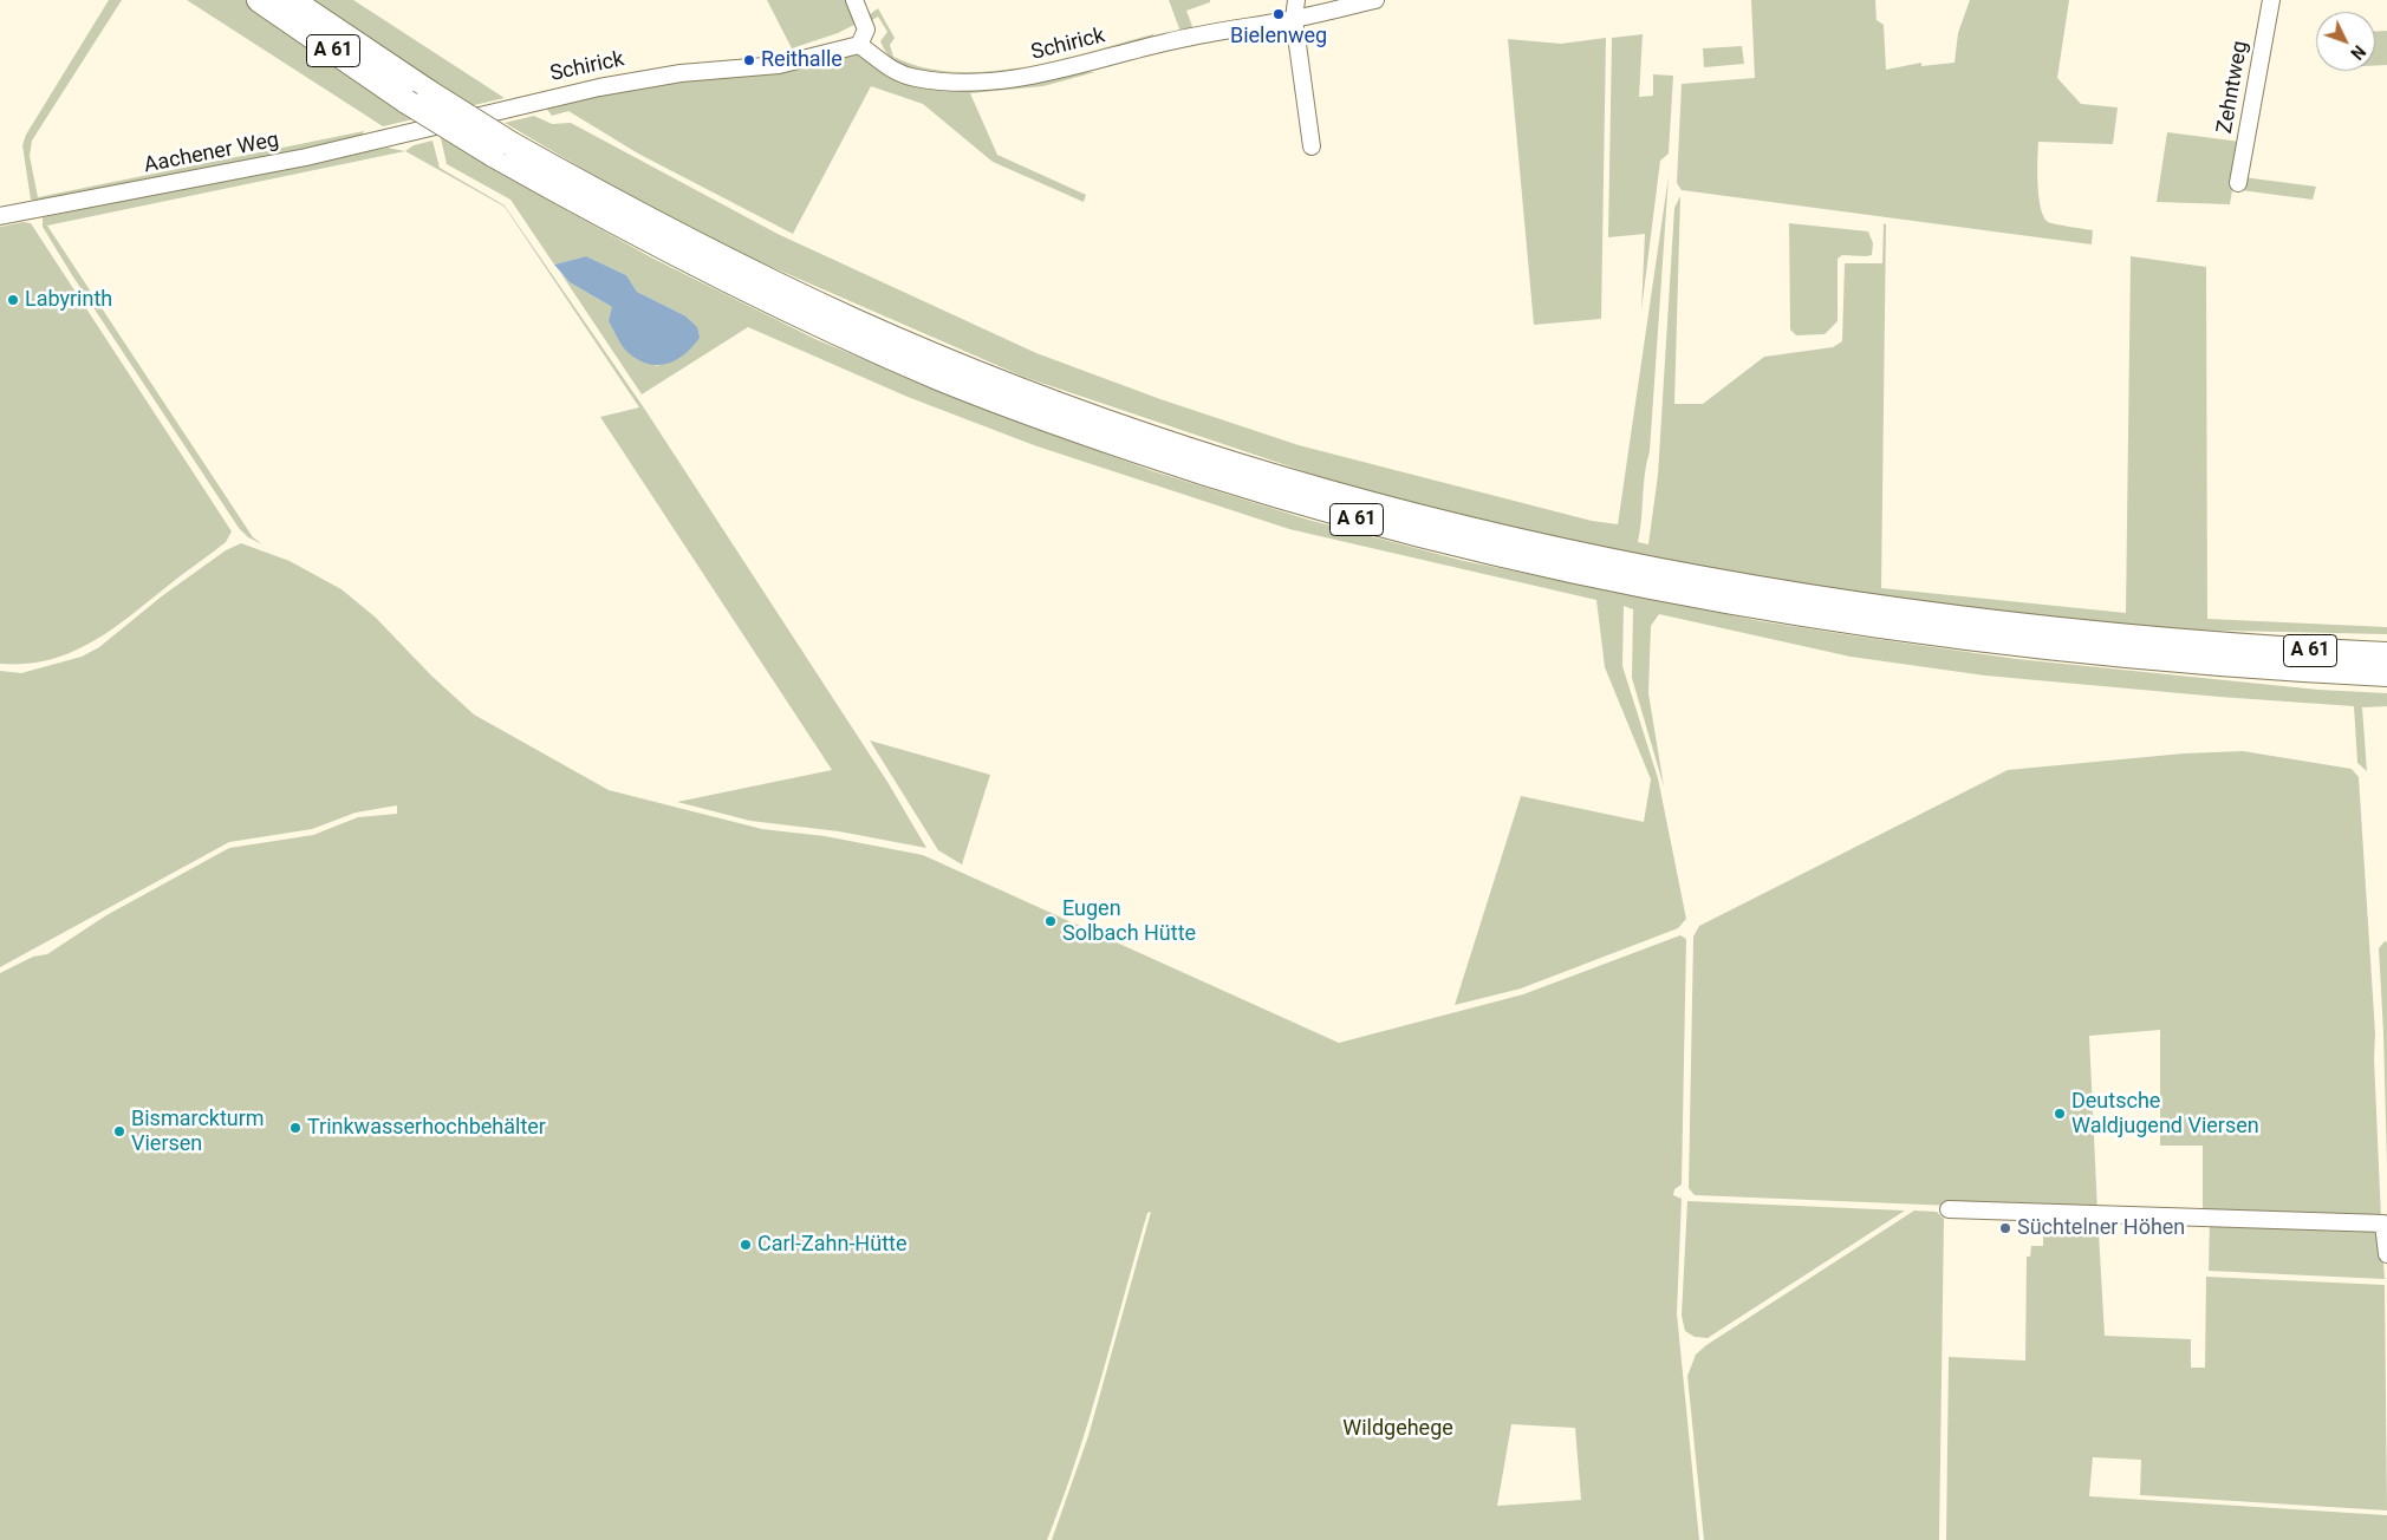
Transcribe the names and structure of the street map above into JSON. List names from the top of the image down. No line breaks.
{"streets":{"highway":["A 61"],"street":["Schirick","Zehntweg","Aachener Weg"]},"crossings":[["Schirick","Aachener Weg"]],"parks":["Wildgehege"],"places":["Bielenweg","Reithalle","Labyrinth","Eugen Solbach Hütte","Deutsche Waldjugend Viersen","Trinkwasserhochbehälter","Bismarckturm Viersen","Süchtelner Höhen","Carl-Zahn-Hütte"],"north":"bottom right"}
